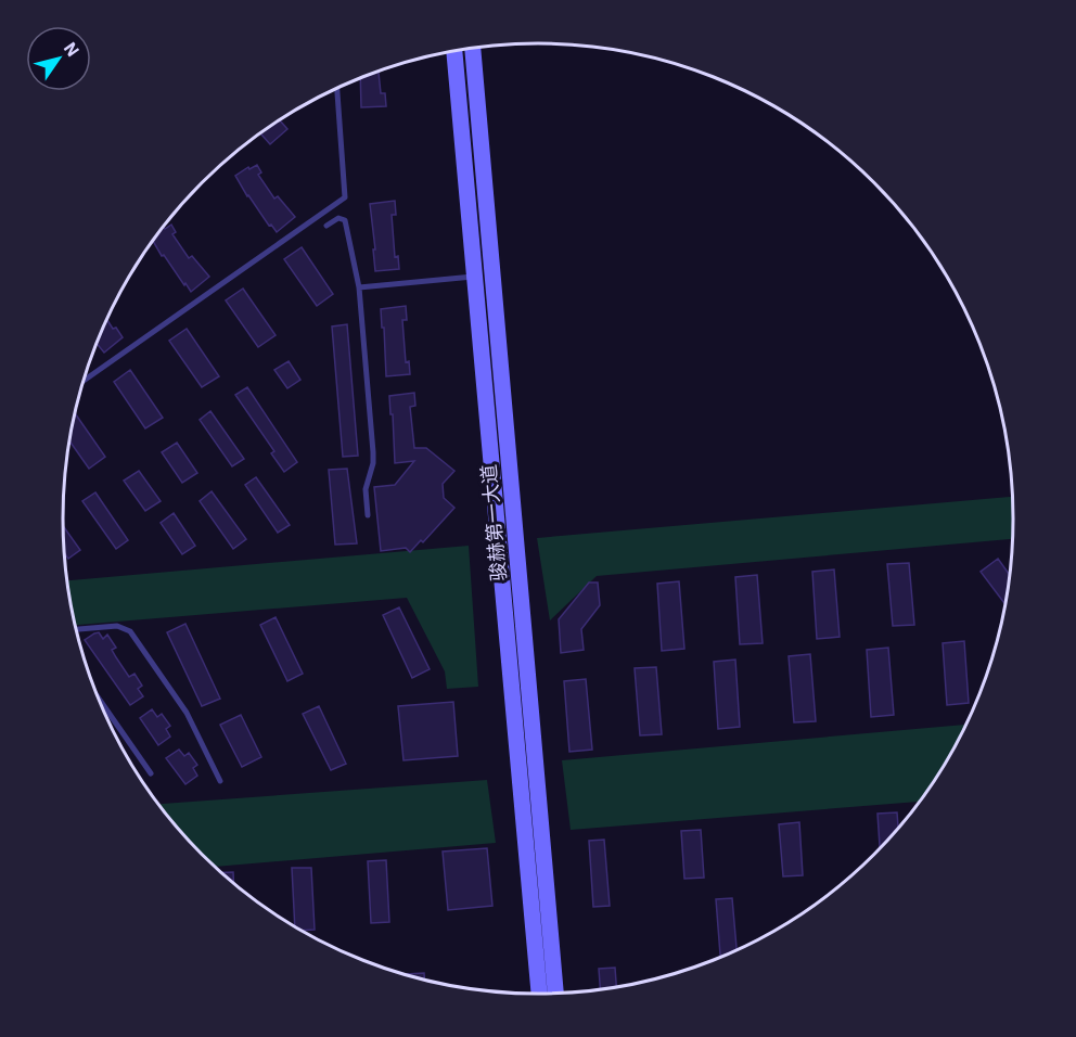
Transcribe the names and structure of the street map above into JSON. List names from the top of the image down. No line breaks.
{"streets":{"main road":["骏赫第一大道"]},"north":"top right"}
